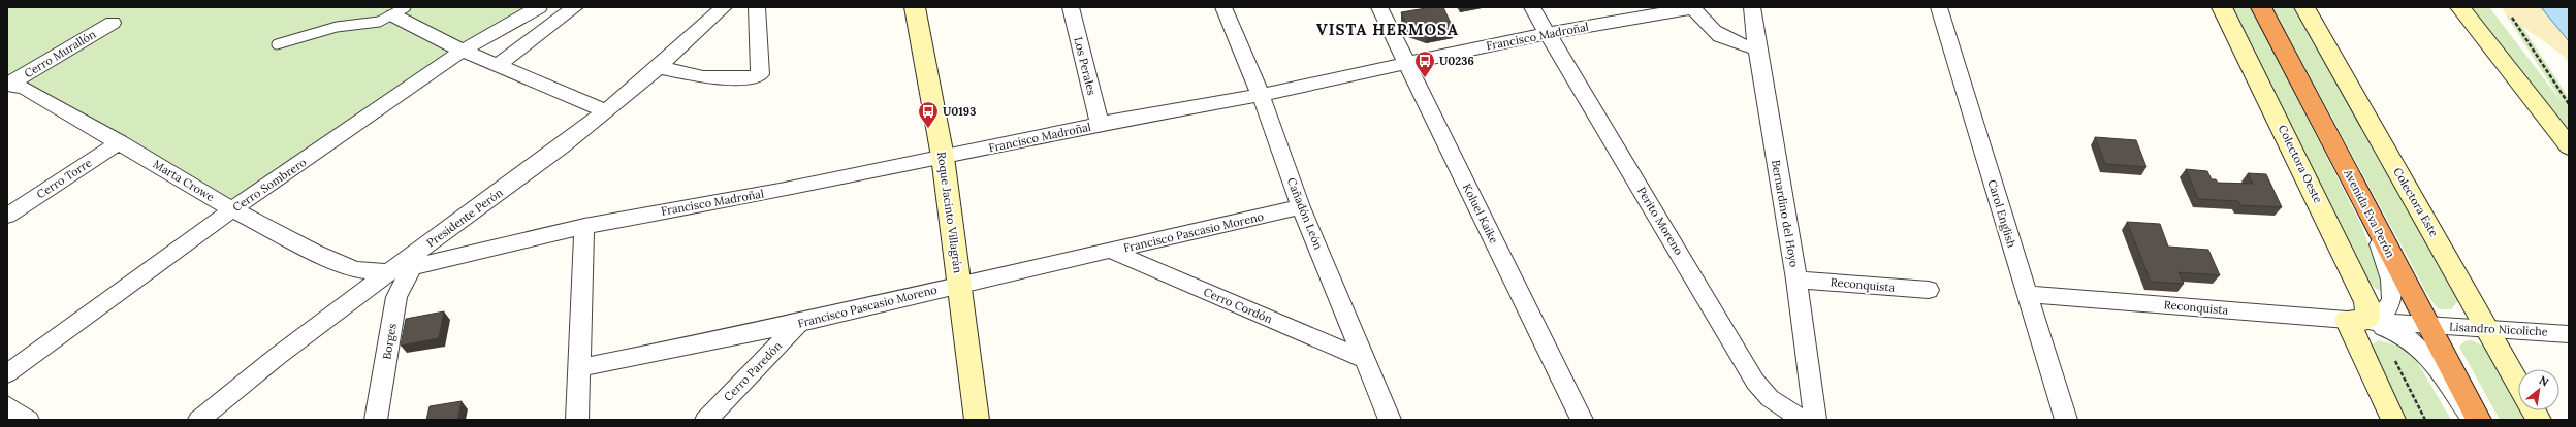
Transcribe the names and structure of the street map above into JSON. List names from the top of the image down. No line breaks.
{"streets":{"highway":["Avenida Eva Perón"],"street":["Francisco Madroñal","Cerro Murallón","Los Perales","Colectora Oeste","Cerro Torre","Marta Crowe","Cerro Sombrero","Colectora Este","Roque Jacinto Villagrán","Cañadón León","Koluel Kaike","Bernardino del Hoyo","Carol English","Presidente Perón","Perito Moreno","Francisco Pascasio Moreno","Reconquista","Cerro Cordón","Lisandro Nicoliche","Borges","Cerro Paredón"]},"crossings":[["Francisco Madroñal","Los Perales"],["Francisco Madroñal","Marta Crowe"],["Francisco Madroñal","Roque Jacinto Villagrán"],["Francisco Madroñal","Cañadón León"],["Francisco Madroñal","Koluel Kaike"],["Francisco Madroñal","Presidente Perón"],["Francisco Madroñal","Perito Moreno"],["Francisco Madroñal","Borges"],["Cerro Murallón","Marta Crowe"],["Colectora Oeste","Reconquista"],["Cerro Torre","Marta Crowe"],["Marta Crowe","Cerro Sombrero"],["Marta Crowe","Presidente Perón"],["Colectora Este","Lisandro Nicoliche"],["Roque Jacinto Villagrán","Francisco Pascasio Moreno"],["Cañadón León","Francisco Pascasio Moreno"],["Cañadón León","Cerro Cordón"],["Bernardino del Hoyo","Reconquista"],["Carol English","Reconquista"],["Avenida Eva Perón","Reconquista"],["Avenida Eva Perón","Lisandro Nicoliche"],["Francisco Pascasio Moreno","Cerro Cordón"],["Francisco Pascasio Moreno","Cerro Paredón"],["Reconquista","Lisandro Nicoliche"]],"districts":["VISTA HERMOSA"],"places":{"bus stop":["U0236","U0193"]},"north":"top right"}
